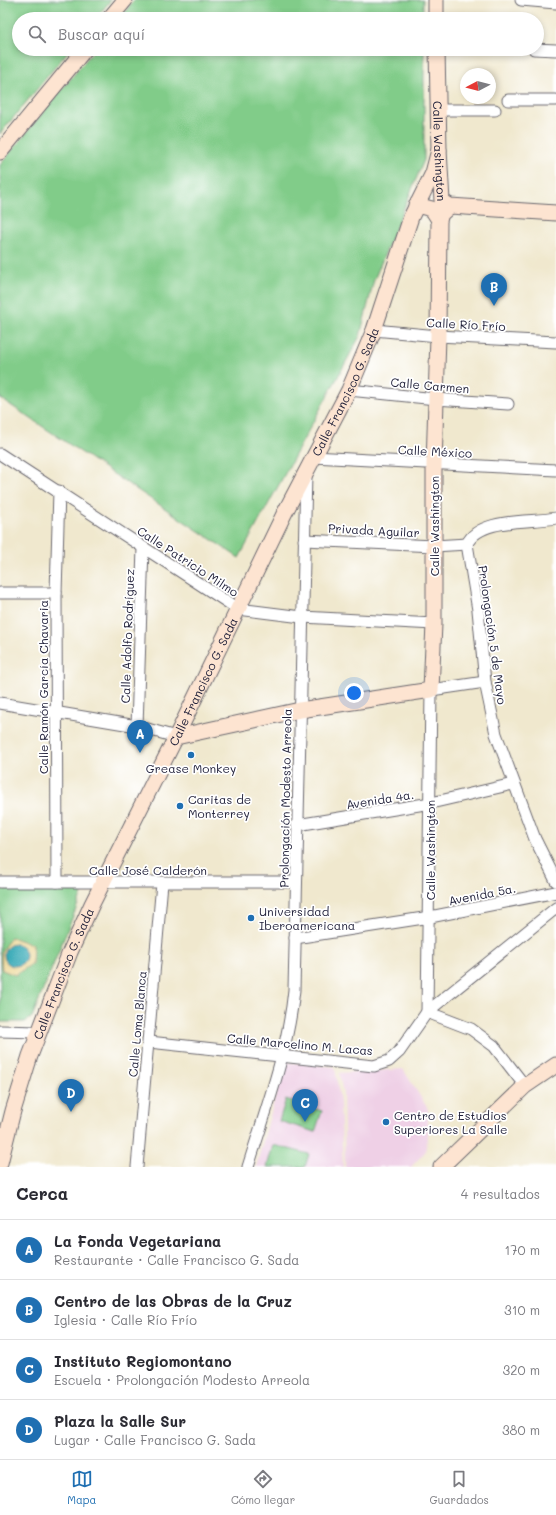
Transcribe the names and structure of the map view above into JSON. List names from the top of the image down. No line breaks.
{"streets":{"street":["Calle Washington","Calle Río Frío","Calle Carmen","Calle Francisco G. Sada","Calle México","Privada Aguilar","Calle Patricio Milmo","Prolongación 5 de Mayo","Calle Adolfo Rodríguez","Calle Ramón García Chavaria","Prolongación Modesto Arreola","Avenida 4a.","Calle José Calderón","Avenida 5a.","Calle Loma Blanca","Calle Marcelino M. Lacas"]},"crossings":[["Calle Washington","Calle Río Frío"],["Calle Washington","Calle Carmen"],["Calle Washington","Calle Francisco G. Sada"],["Calle Washington","Calle México"],["Calle Washington","Privada Aguilar"],["Calle Washington","Calle Patricio Milmo"],["Calle Washington","Avenida 4a."],["Calle Washington","Avenida 5a."],["Calle Washington","Calle Marcelino M. Lacas"],["Calle Río Frío","Calle Francisco G. Sada"],["Calle Carmen","Calle Francisco G. Sada"],["Calle Francisco G. Sada","Calle México"],["Calle Francisco G. Sada","Calle Patricio Milmo"],["Calle Francisco G. Sada","Prolongación Modesto Arreola"],["Calle Francisco G. Sada","Calle José Calderón"],["Privada Aguilar","Prolongación 5 de Mayo"],["Privada Aguilar","Prolongación Modesto Arreola"],["Calle Patricio Milmo","Calle Adolfo Rodríguez"],["Calle Patricio Milmo","Calle Ramón García Chavaria"],["Calle Patricio Milmo","Prolongación Modesto Arreola"],["Prolongación 5 de Mayo","Avenida 4a."],["Calle Ramón García Chavaria","Calle José Calderón"],["Prolongación Modesto Arreola","Avenida 4a."],["Prolongación Modesto Arreola","Calle José Calderón"],["Prolongación Modesto Arreola","Avenida 5a."],["Prolongación Modesto Arreola","Calle Marcelino M. Lacas"],["Calle José Calderón","Calle Loma Blanca"],["Calle Loma Blanca","Calle Marcelino M. Lacas"]],"places":["Grease Monkey","Caritas de Monterrey","Universidad Iberoamericana","Centro de Estudios Superiores La Salle"],"north":"left","page":{"search":"Buscar aquí","pins":["B","A","D","C"],"heading":["Cerca","4 resultados"],"list":[{"mark":"A","name":"La Fonda Vegetariana","note":"Restaurante · Calle Francisco G. Sada","value":"170 m"},{"mark":"B","name":"Centro de las Obras de la Cruz","note":"Iglesia · Calle Río Frío","value":"310 m"},{"mark":"C","name":"Instituto Regiomontano","note":"Escuela · Prolongación Modesto Arreola","value":"320 m"},{"mark":"D","name":"Plaza la Salle Sur","note":"Lugar · Calle Francisco G. Sada","value":"380 m"}],"nav":["Mapa","Cómo llegar","Guardados"]}}
